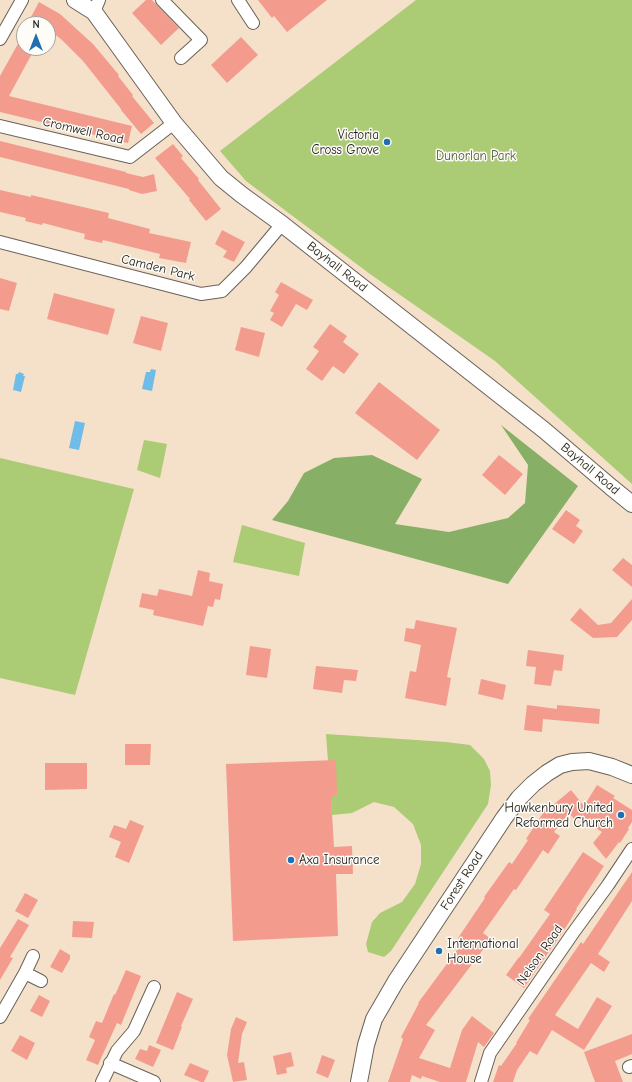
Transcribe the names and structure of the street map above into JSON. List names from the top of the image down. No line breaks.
{"streets":{"street":["Cromwell Road","Bayhall Road","Camden Park","Forest Road","Nelson Road"]},"crossings":[["Cromwell Road","Bayhall Road"],["Bayhall Road","Camden Park"]],"parks":["Dunorlan Park"],"places":["Victoria Cross Grove","Hawkenbury United Reformed Church","Axa Insurance","International House"],"north":"top"}
